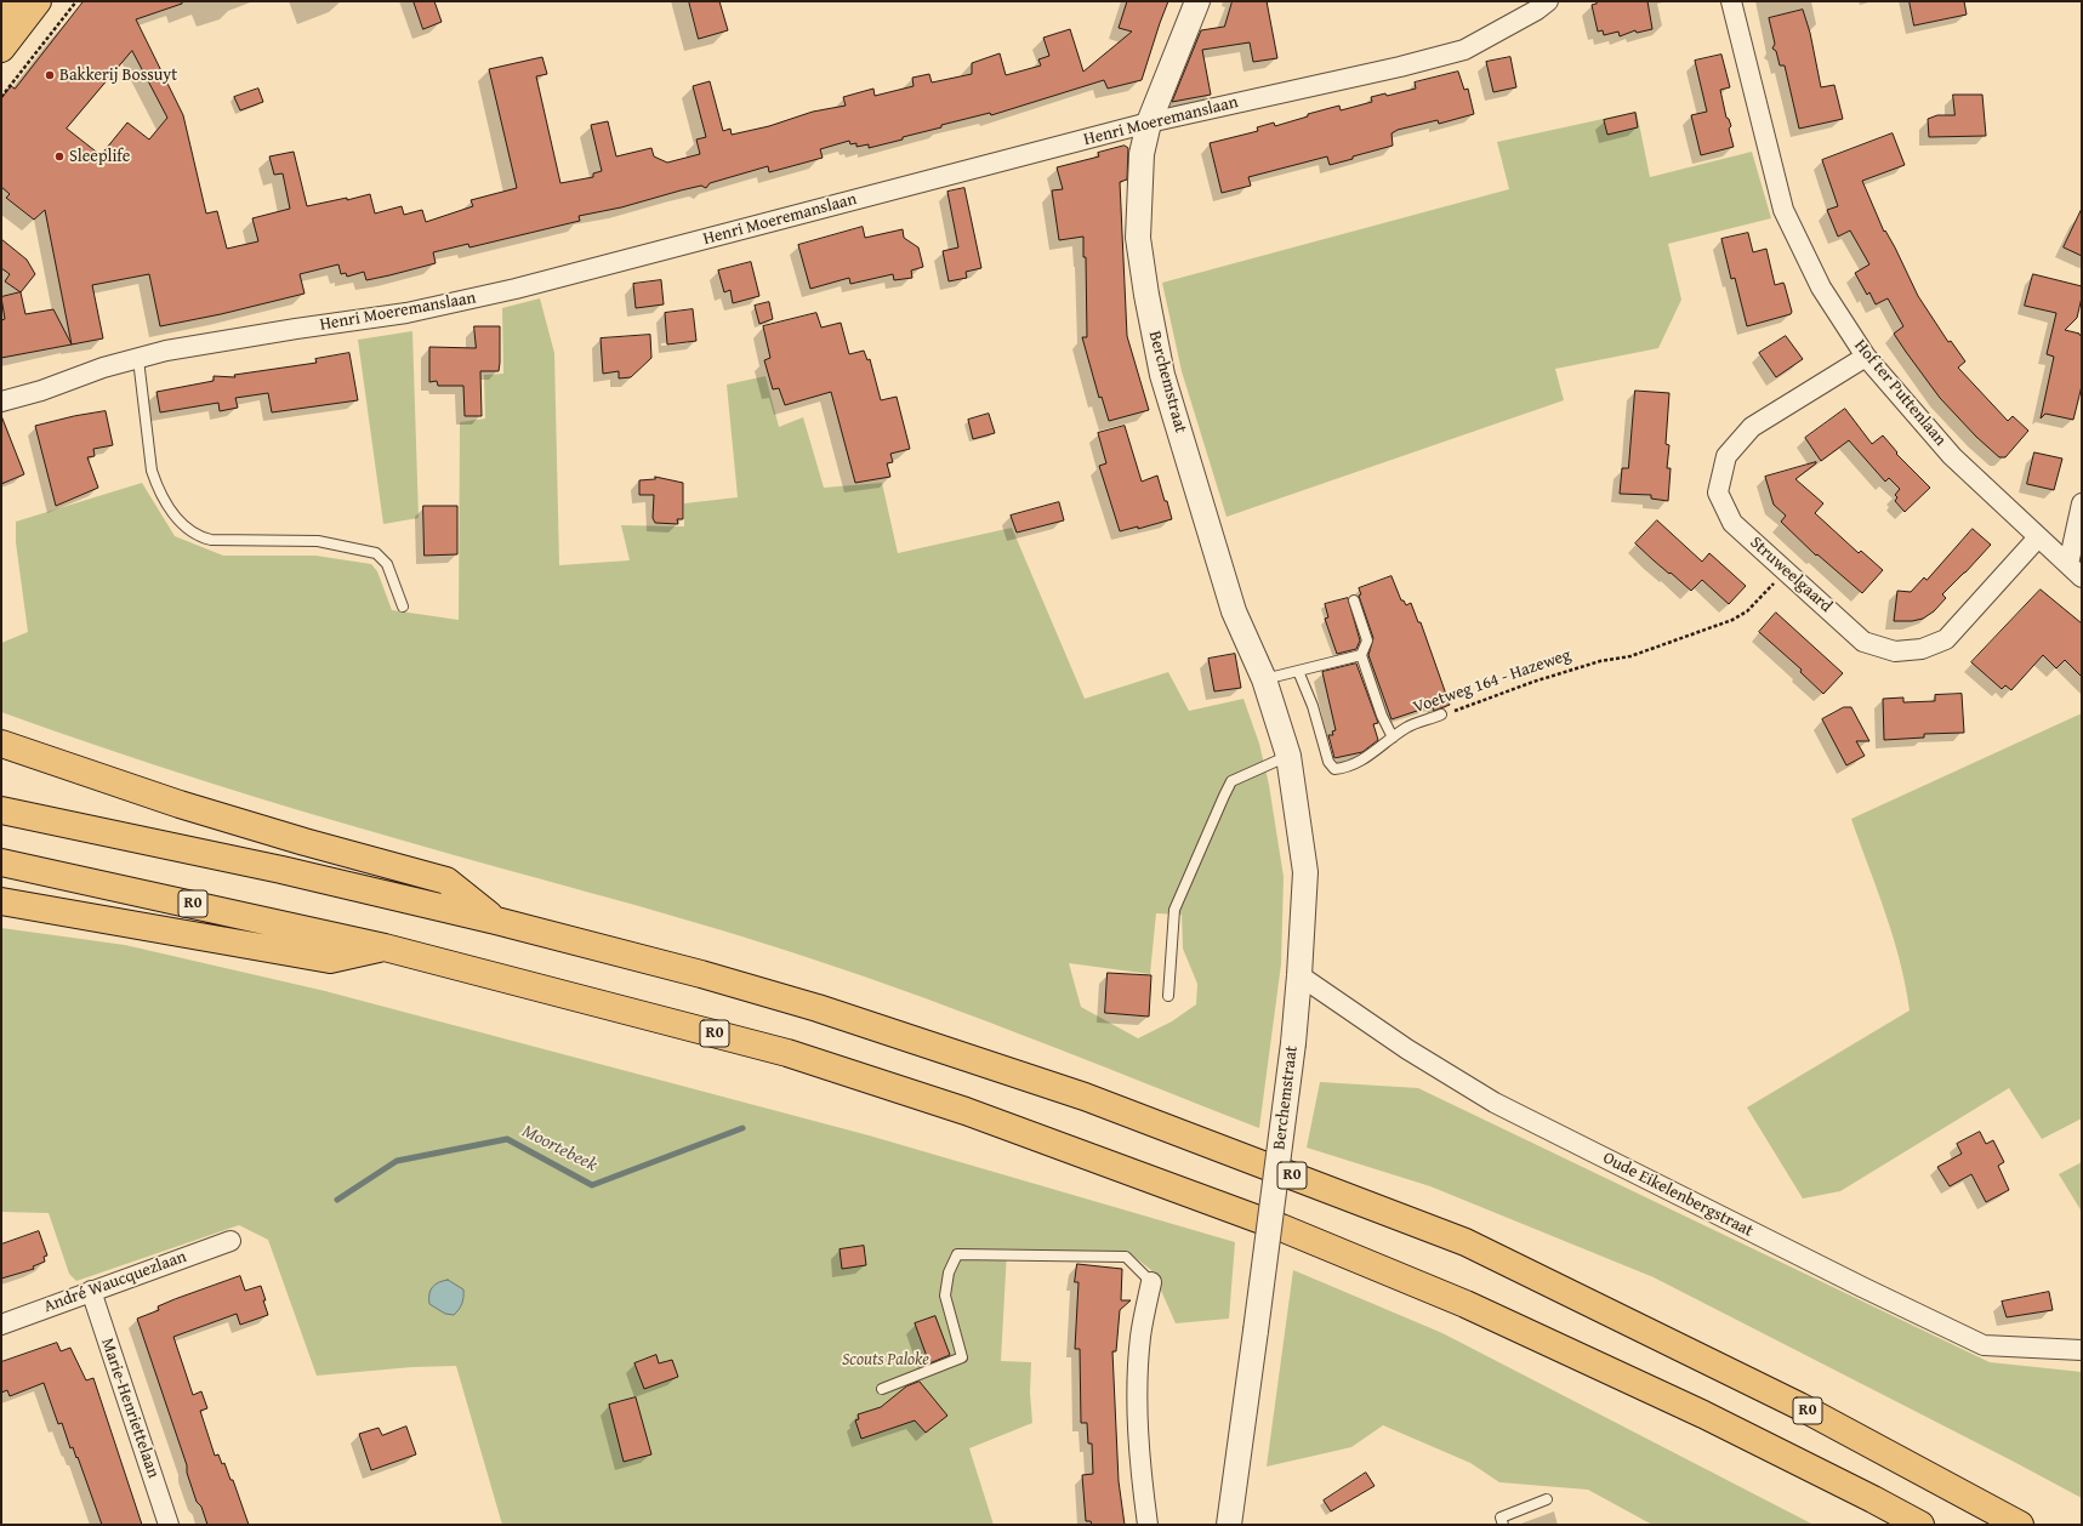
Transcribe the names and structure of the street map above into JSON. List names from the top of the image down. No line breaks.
{"streets":{"main road":["R0"],"street":["Henri Moeremanslaan","Berchemstraat","Hof ter Puttenlaan","Struweelgaard","Oude Eikelenbergstraat","André Waucquezlaan","Marie-Henriettelaan"],"lane":["Voetweg 164 - Hazeweg"]},"crossings":[["Henri Moeremanslaan","Berchemstraat"],["Berchemstraat","Oude Eikelenbergstraat"],["Hof ter Puttenlaan","Struweelgaard"],["Struweelgaard","Voetweg 164 - Hazeweg"],["André Waucquezlaan","Marie-Henriettelaan"]],"water":["Moortebeek"],"parks":["Scouts Paloke"],"places":["Bakkerij Bossuyt","Sleeplife"]}
